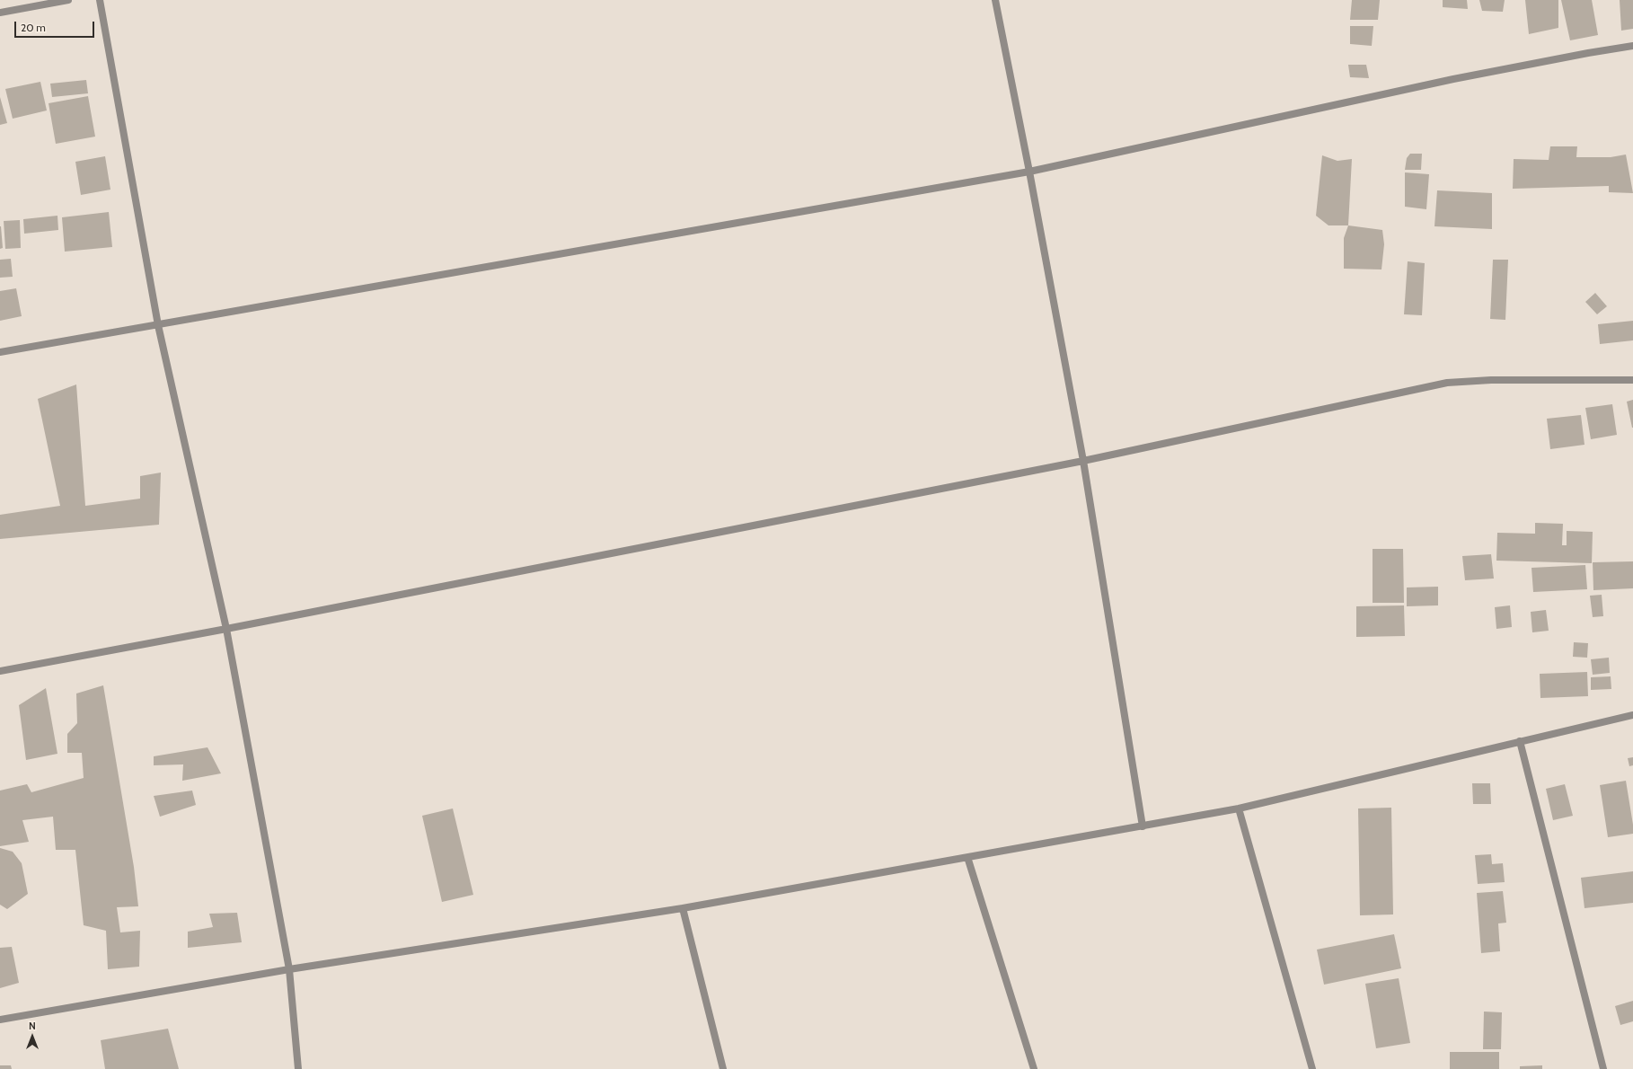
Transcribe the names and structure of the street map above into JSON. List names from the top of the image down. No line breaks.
{"scale_bar":"20 m","north":"top"}
